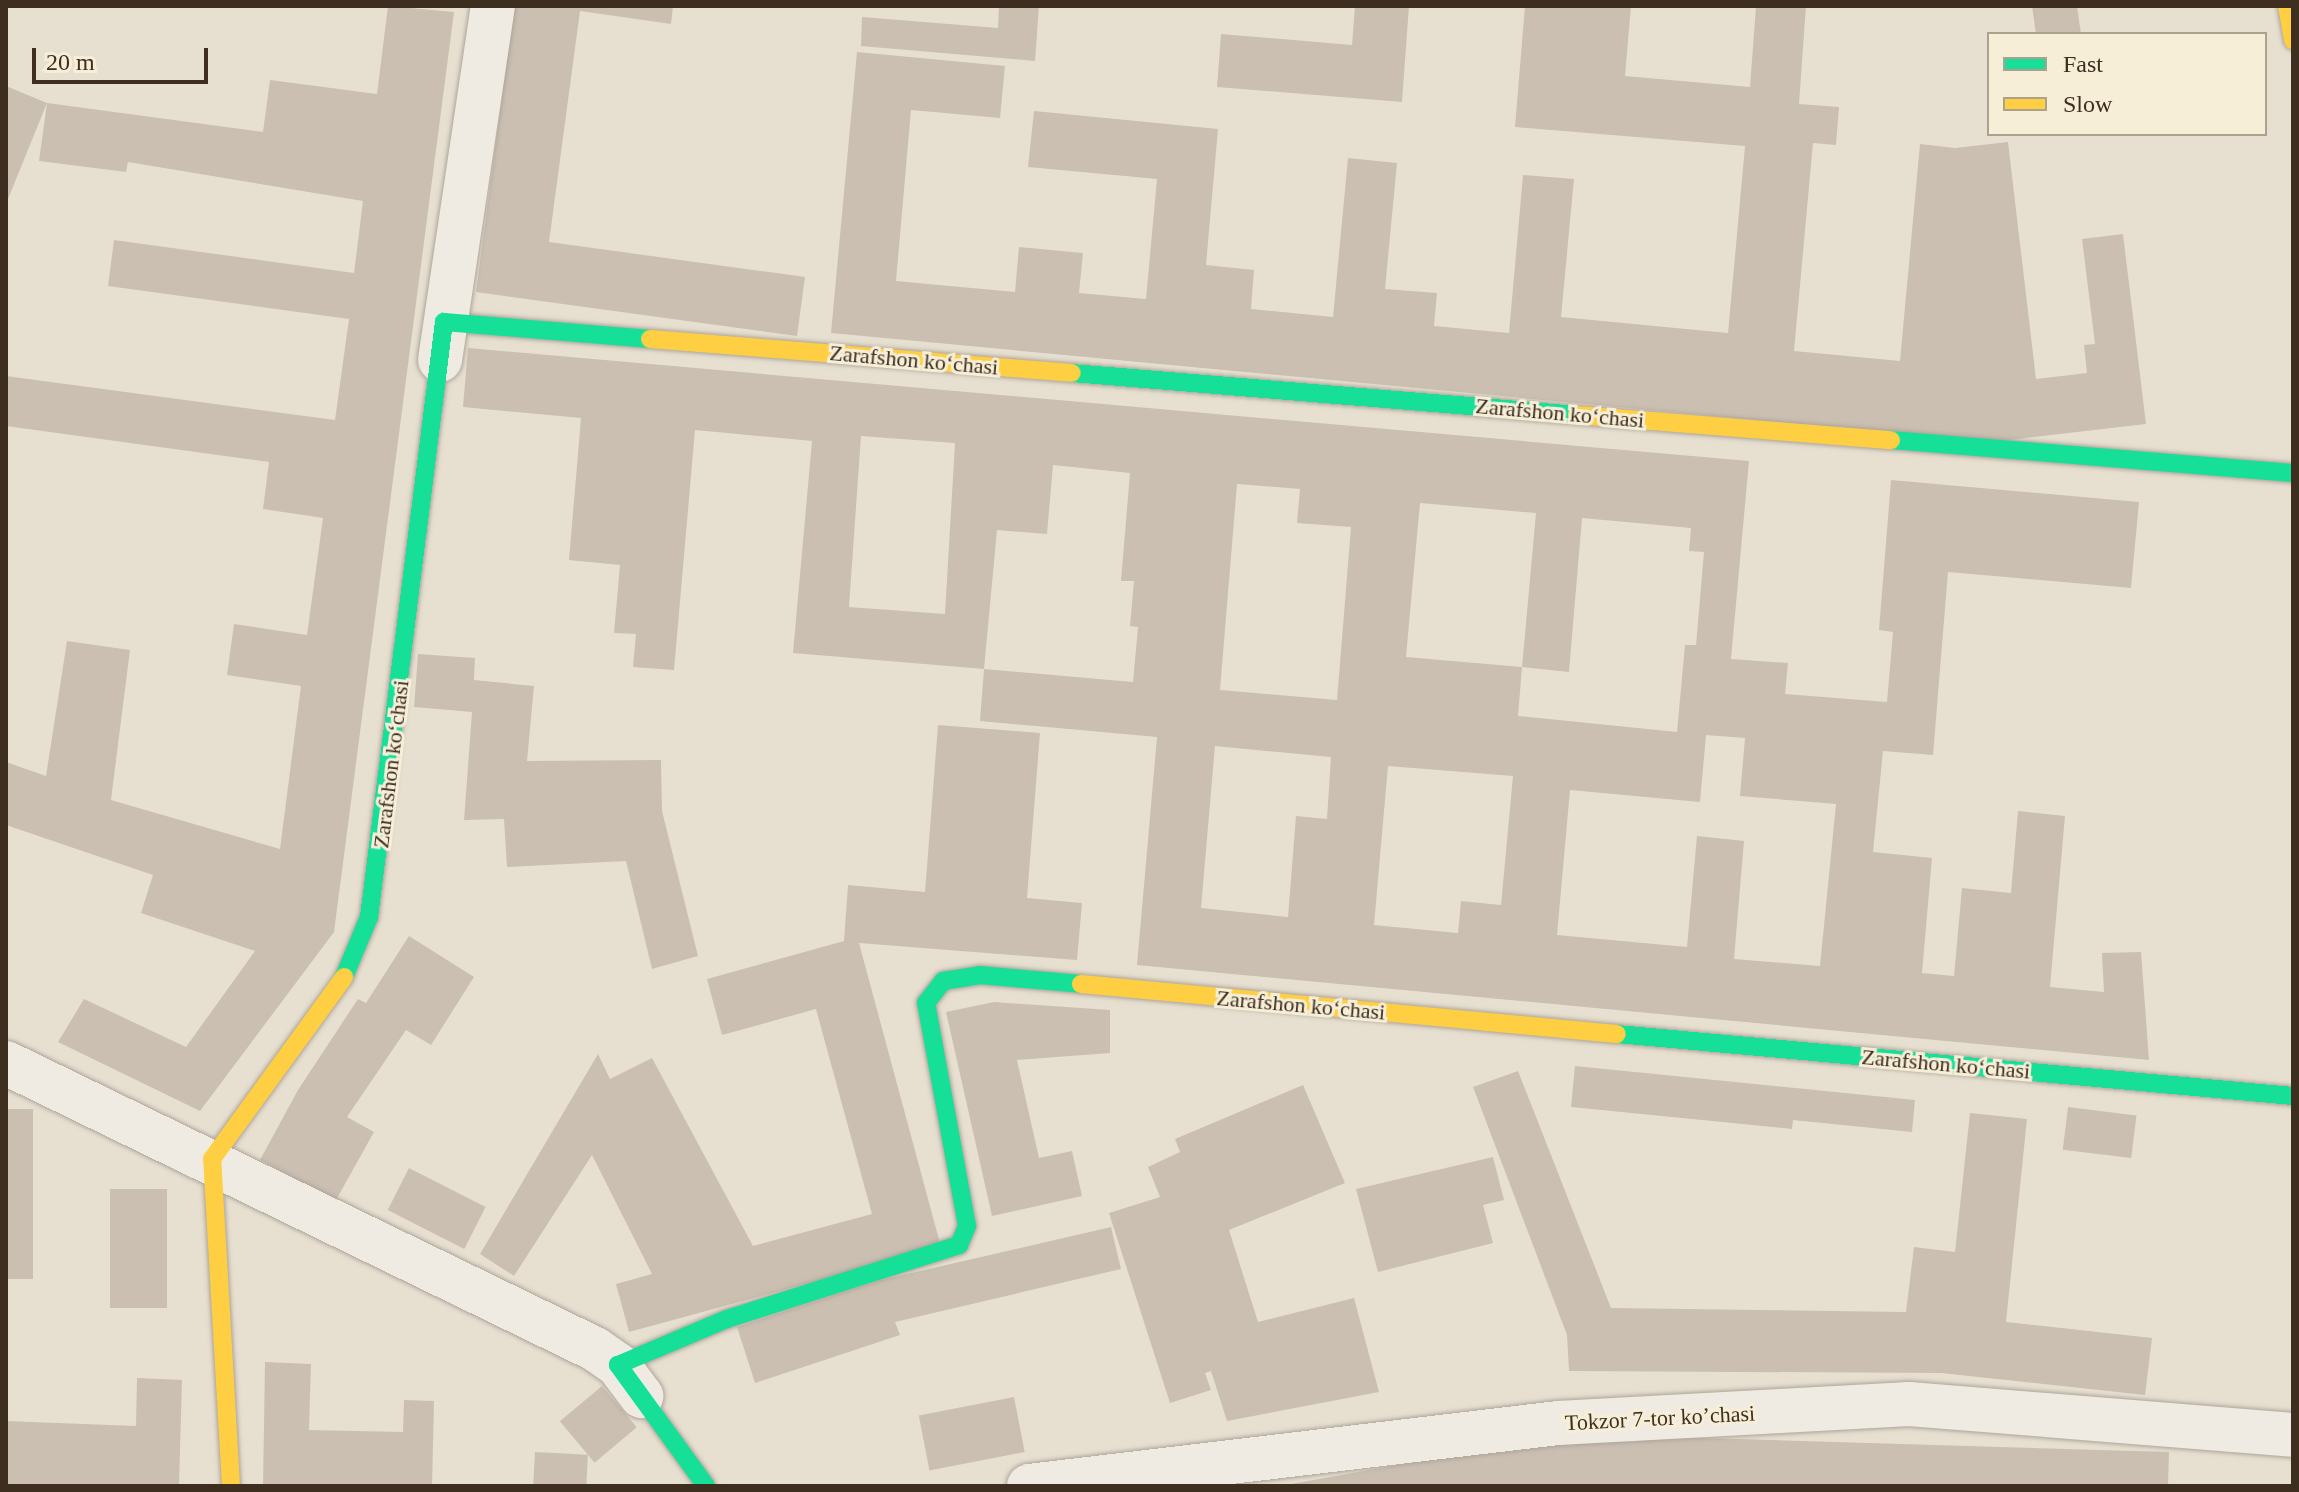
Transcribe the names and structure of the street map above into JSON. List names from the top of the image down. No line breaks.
{"streets":{"main road":["Zarafshon koʻchasi"],"street":["Tokzor 7-tor koʼchasi"]},"legend":["Fast","Slow"],"scale_bar":"20 m"}
